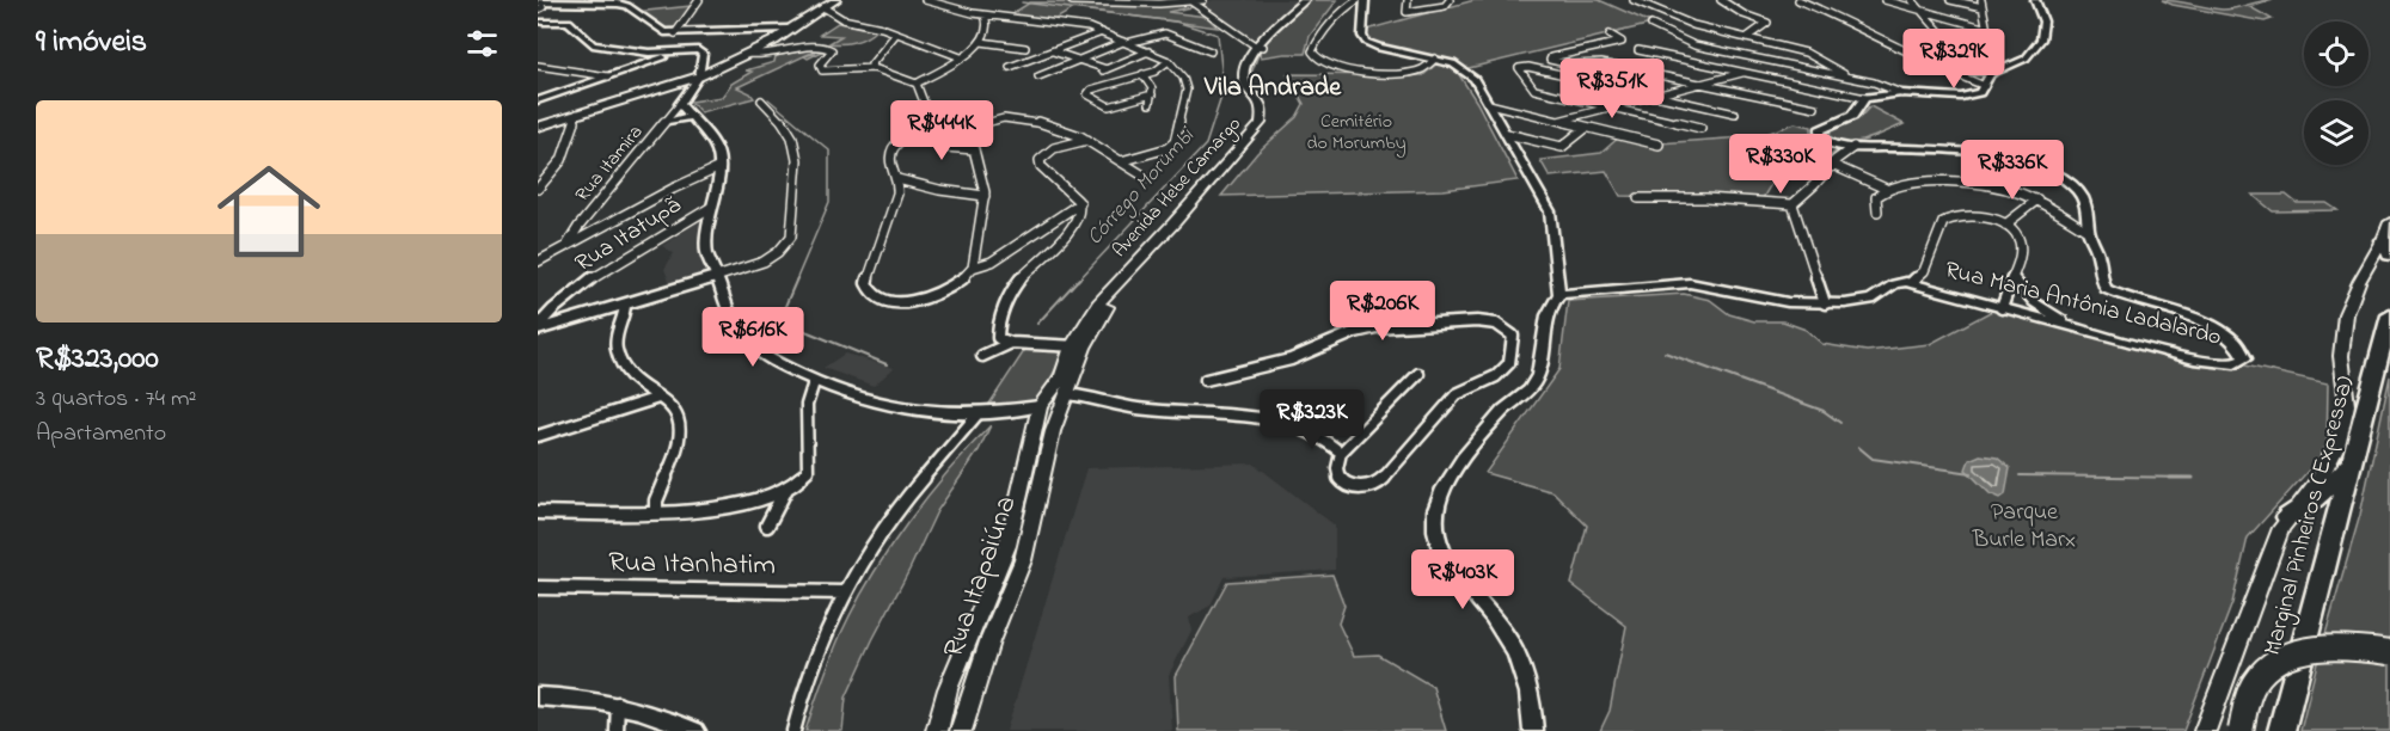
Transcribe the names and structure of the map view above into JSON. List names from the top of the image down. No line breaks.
{"streets":{"highway":["Marginal Pinheiros (Expressa)"],"main road":["Avenida Hebe Camargo","Rua Itapaiúna"],"street":["Rua Itamira","Rua Itatupã","Rua Maria Antônia Ladalardo","Rua Itanhatim"]},"crossings":[["Avenida Hebe Camargo","Rua Itapaiúna"]],"districts":["Vila Andrade"],"water":["Córrego Morumbi"],"parks":["Cemitério do Morumby","Parque Burle Marx"],"page":{"heading":"9 imóveis","price":["R$329K","R$351K","R$444K","R$330K","R$336K","R$206K","R$616K","R$323K","R$403K"],"list":[{"name":"R$323,000","note":"3 quartos · 74 m² · Apartamento"}]}}
